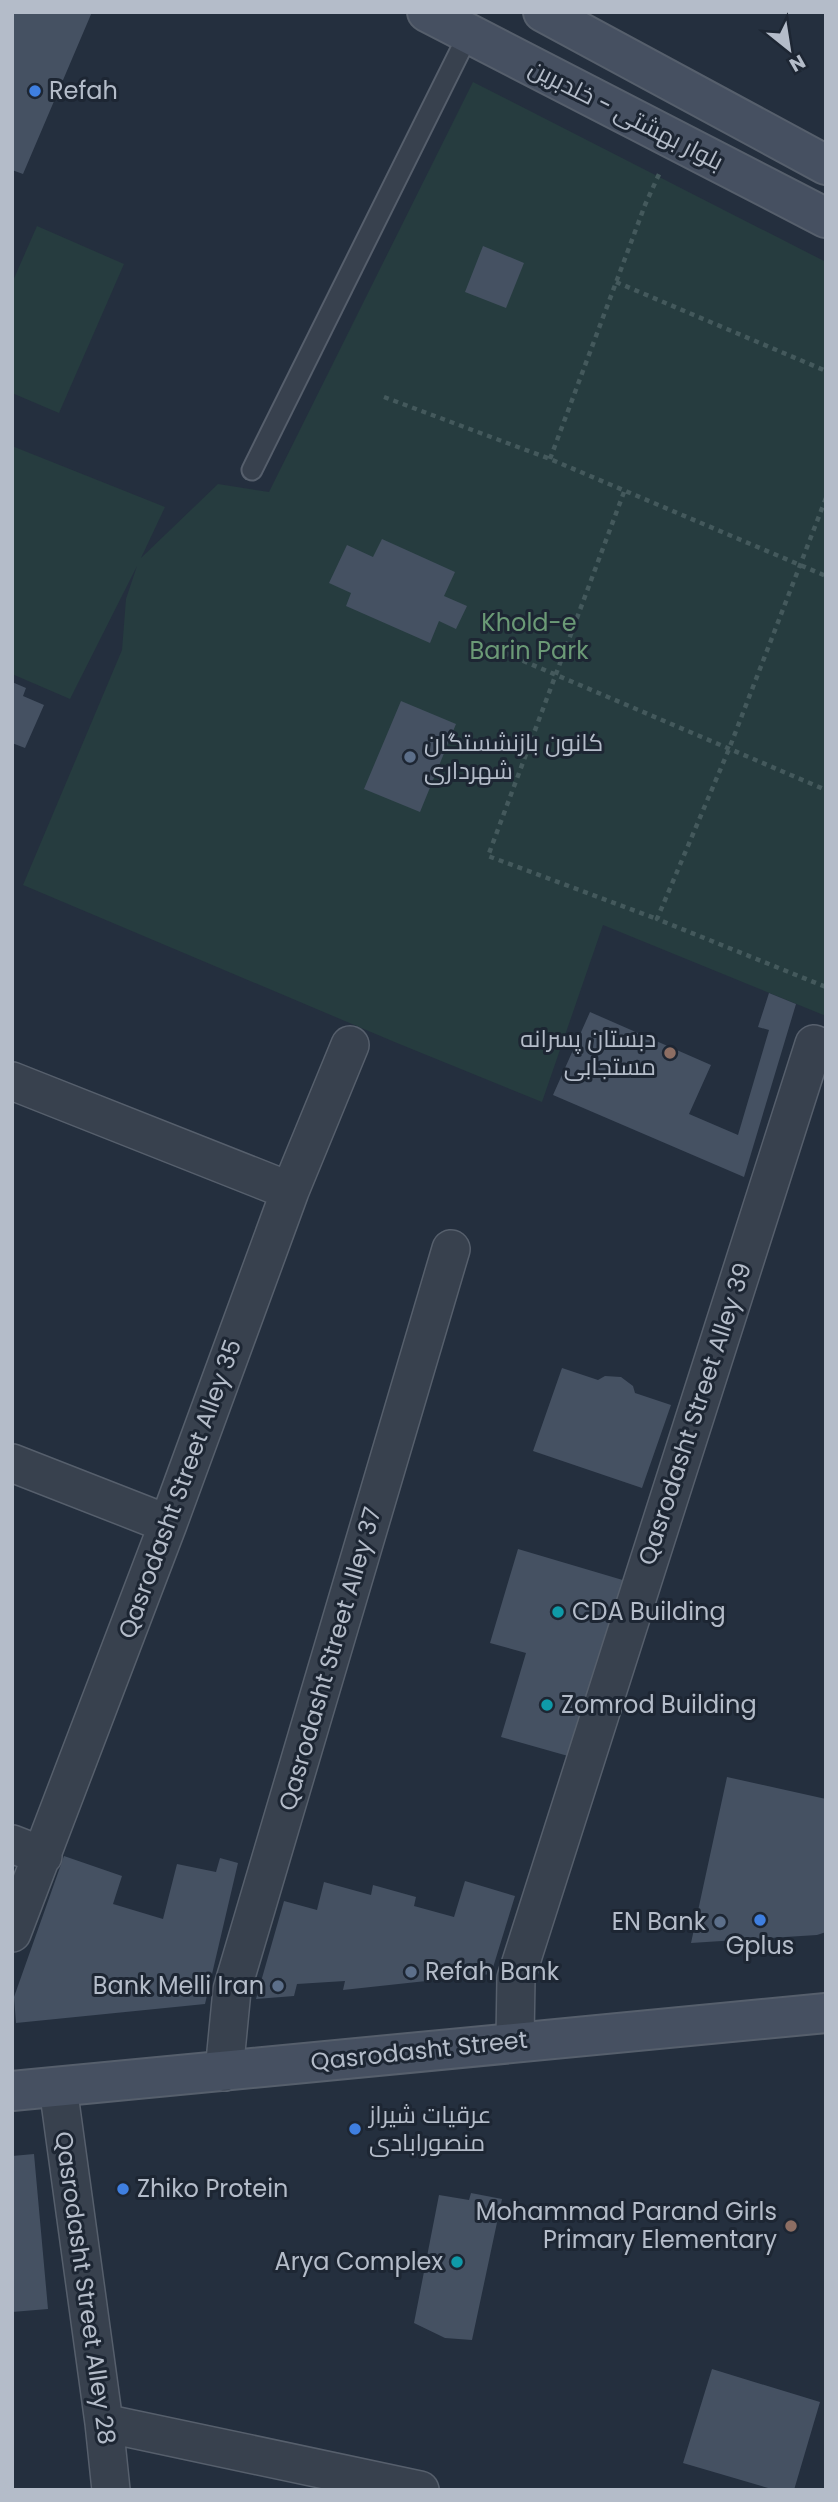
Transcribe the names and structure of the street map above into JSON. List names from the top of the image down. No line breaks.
{"streets":{"main road":["بلوار بهشتی - خلدبرین","Qasrodasht Street"],"street":["Qasrodasht Street Alley 39","Qasrodasht Street Alley 35","Qasrodasht Street Alley 37","Qasrodasht Street Alley 28"]},"crossings":[["Qasrodasht Street Alley 39","Qasrodasht Street"],["Qasrodasht Street Alley 37","Qasrodasht Street"],["Qasrodasht Street","Qasrodasht Street Alley 28"]],"parks":["Khold-e Barin Park"],"places":["Refah","کانون بازنشستگان شهرداری","دبستان پسرانه مستجابی","CDA Building","Zomrod Building","Gplus","EN Bank","Refah Bank","Bank Melli Iran","عرقیات شیراز منصورابادی","Zhiko Protein","Mohammad Parand Girls Primary Elementary","Arya Complex"],"north":"bottom right"}
